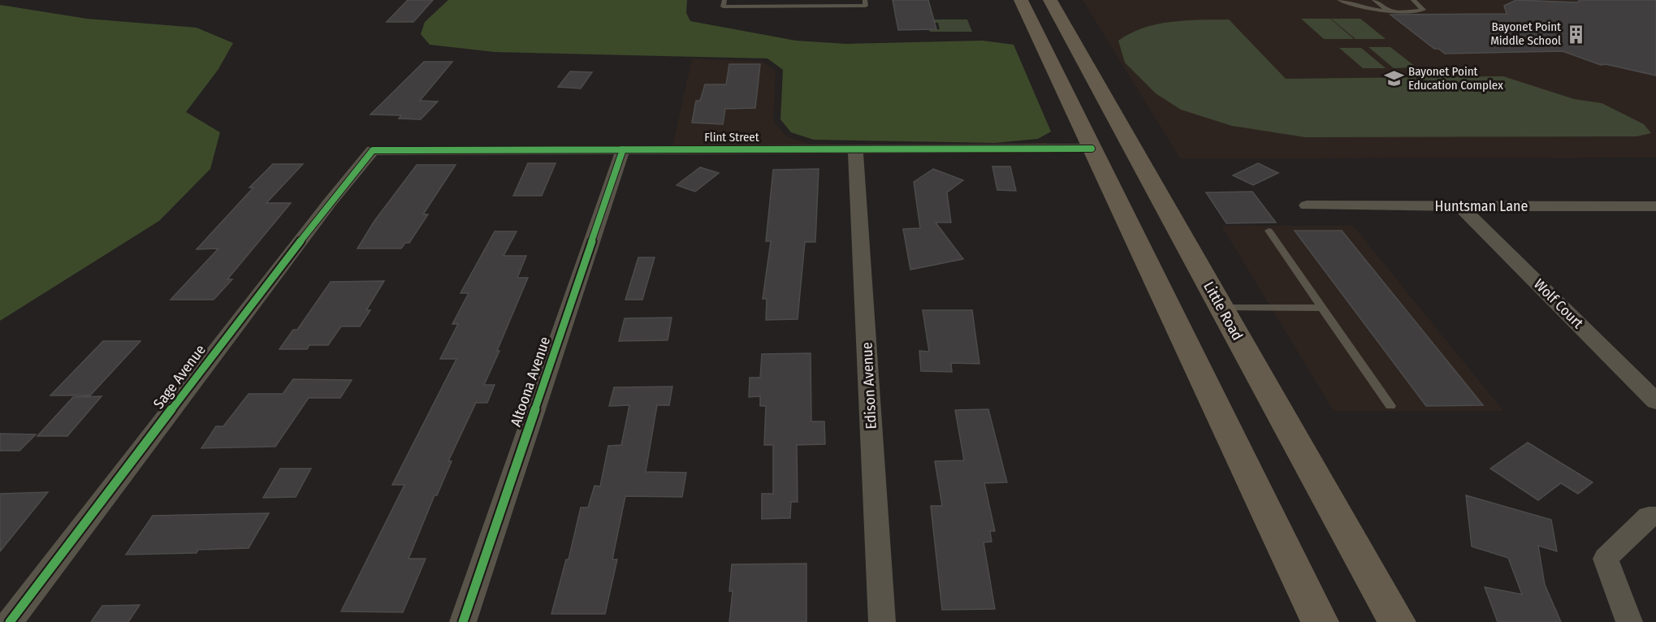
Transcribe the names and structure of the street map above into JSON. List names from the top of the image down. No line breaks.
{"streets":{"main road":["Little Road"],"street":["Flint Street","Huntsman Lane","Wolf Court","Sage Avenue","Altoona Avenue","Edison Avenue"]},"crossings":[["Flint Street","Sage Avenue"],["Flint Street","Altoona Avenue"],["Flint Street","Edison Avenue"],["Huntsman Lane","Wolf Court"]],"places":{"building":["Bayonet Point Middle School"],"school or university":["Bayonet Point Education Complex"]}}
